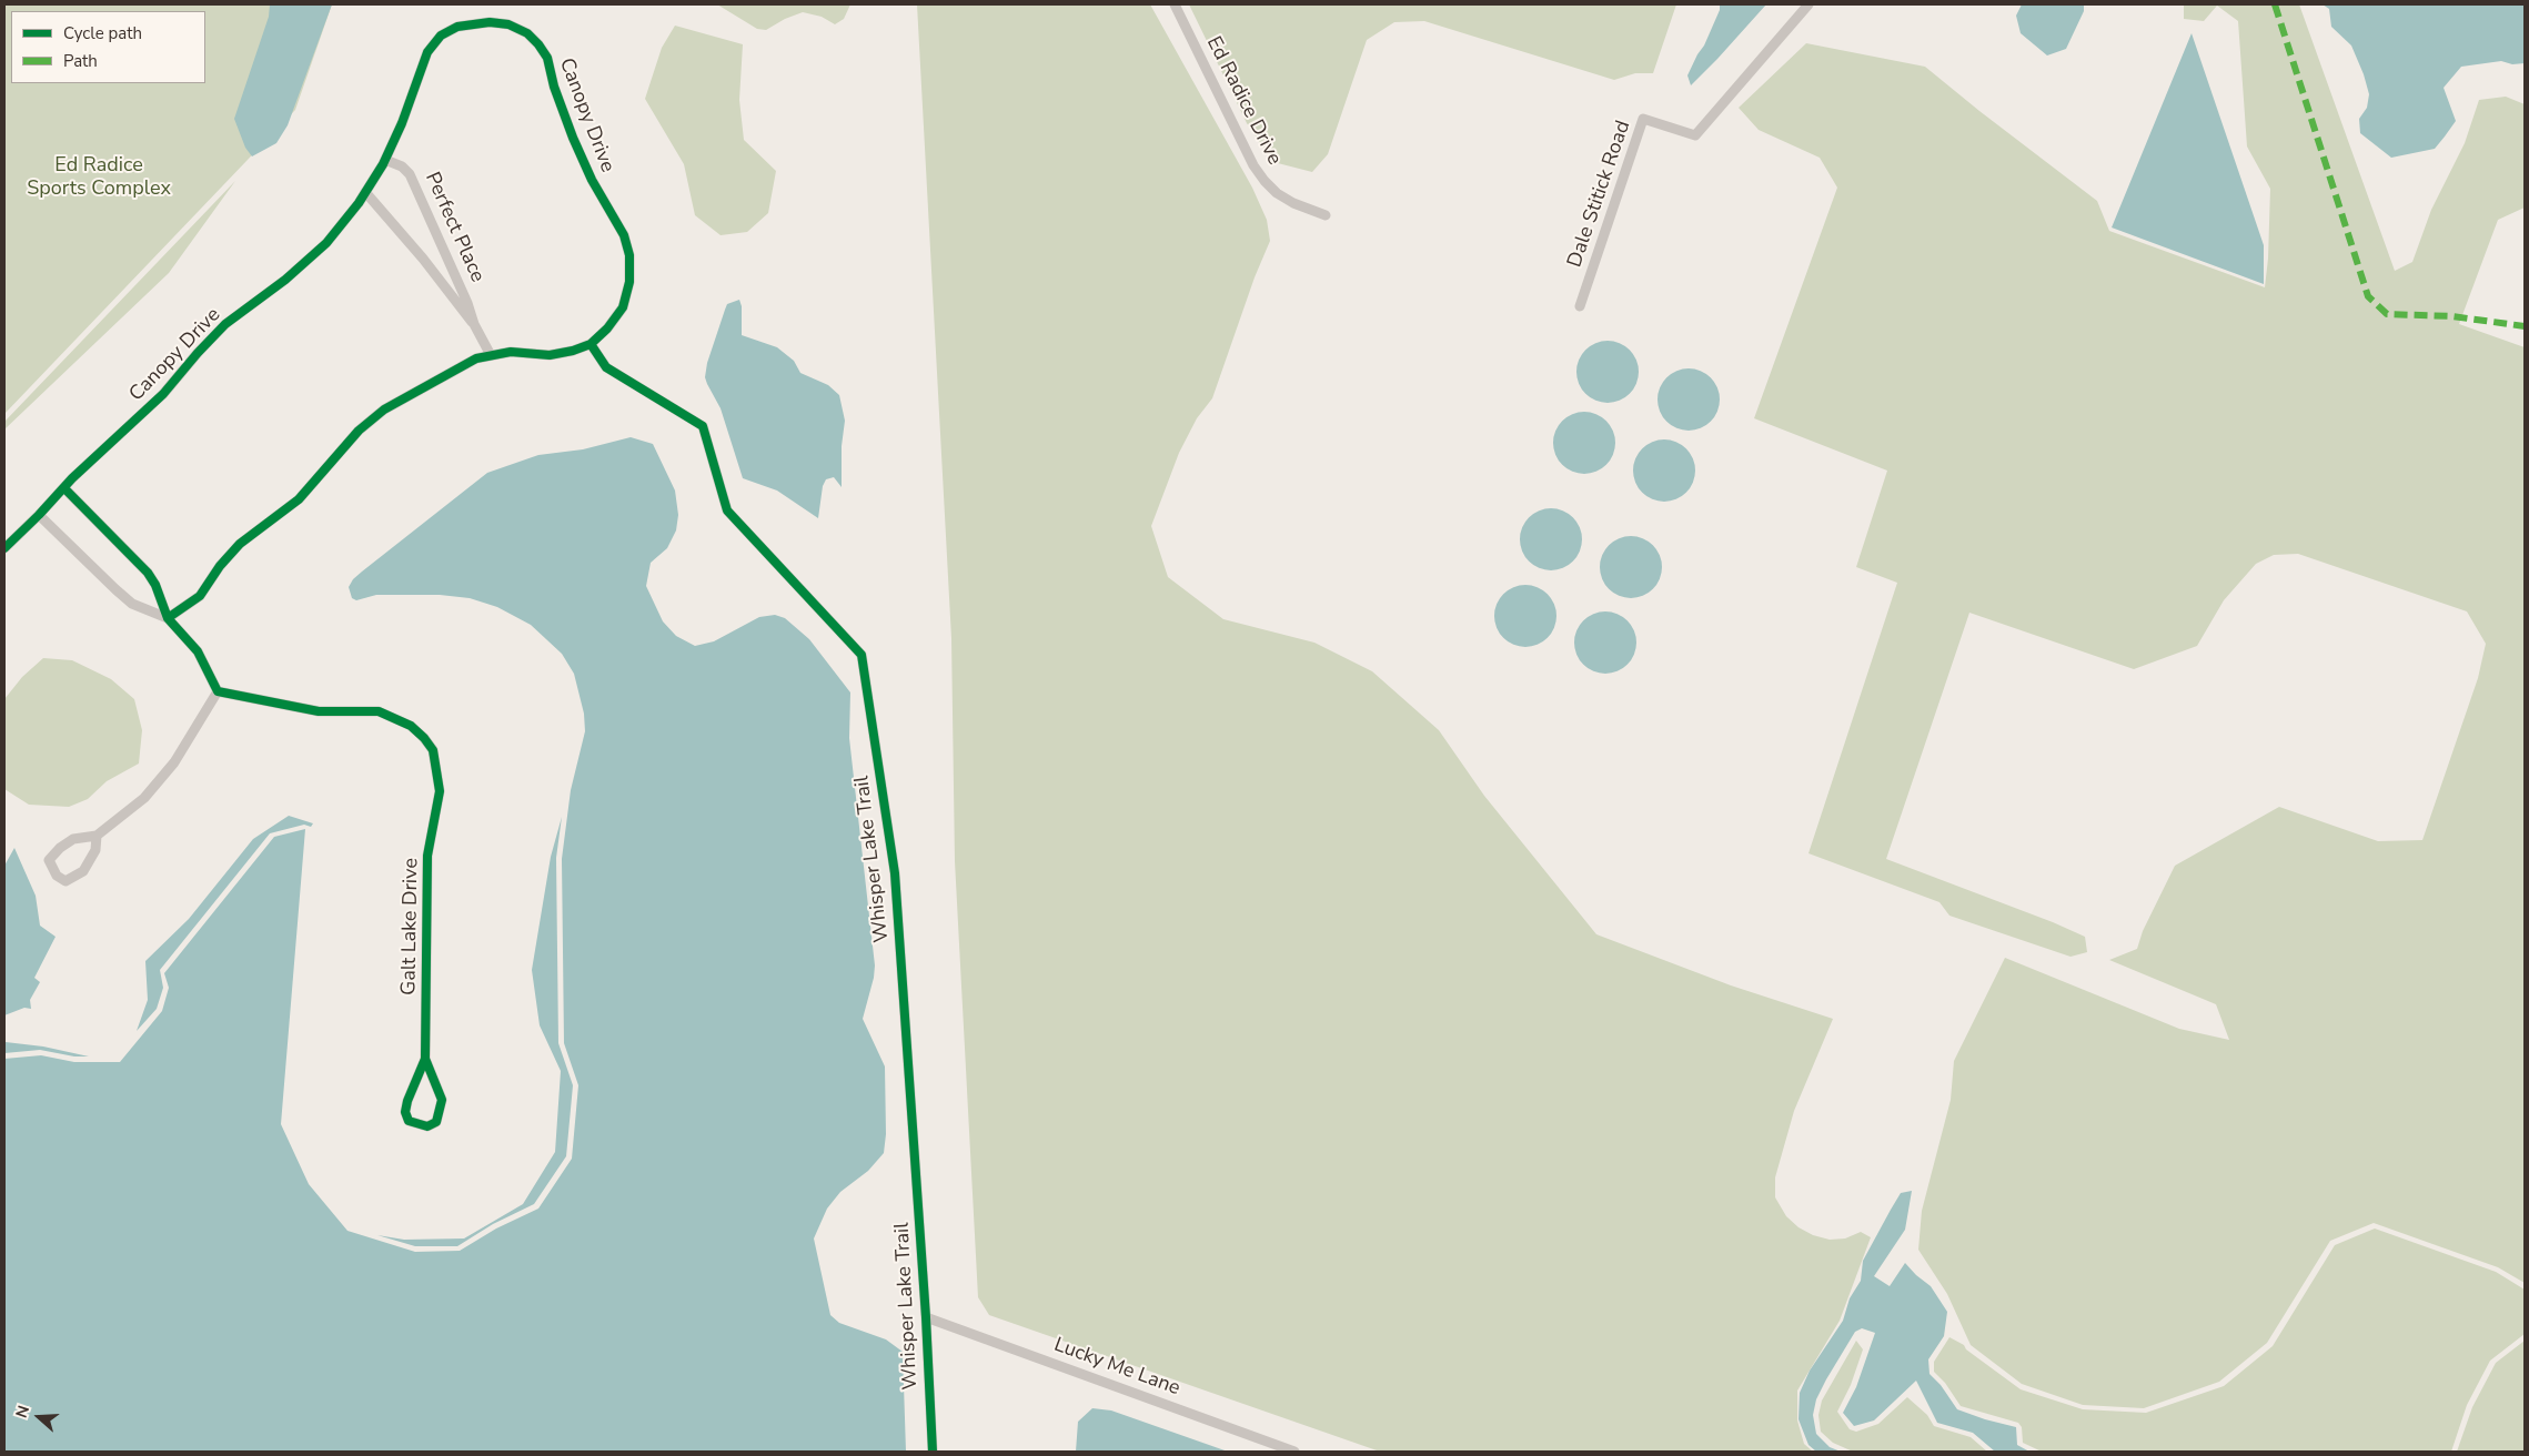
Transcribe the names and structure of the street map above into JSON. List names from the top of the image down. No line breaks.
{"streets":{"street":["Ed Radice Drive","Canopy Drive","Dale Stitick Road","Perfect Place","Whisper Lake Trail","Galt Lake Drive","Lucky Me Lane"]},"crossings":[["Canopy Drive","Perfect Place"],["Canopy Drive","Whisper Lake Trail"],["Whisper Lake Trail","Lucky Me Lane"]],"parks":["Ed Radice Sports Complex"],"legend":["Cycle path","Path"],"north":"left"}
